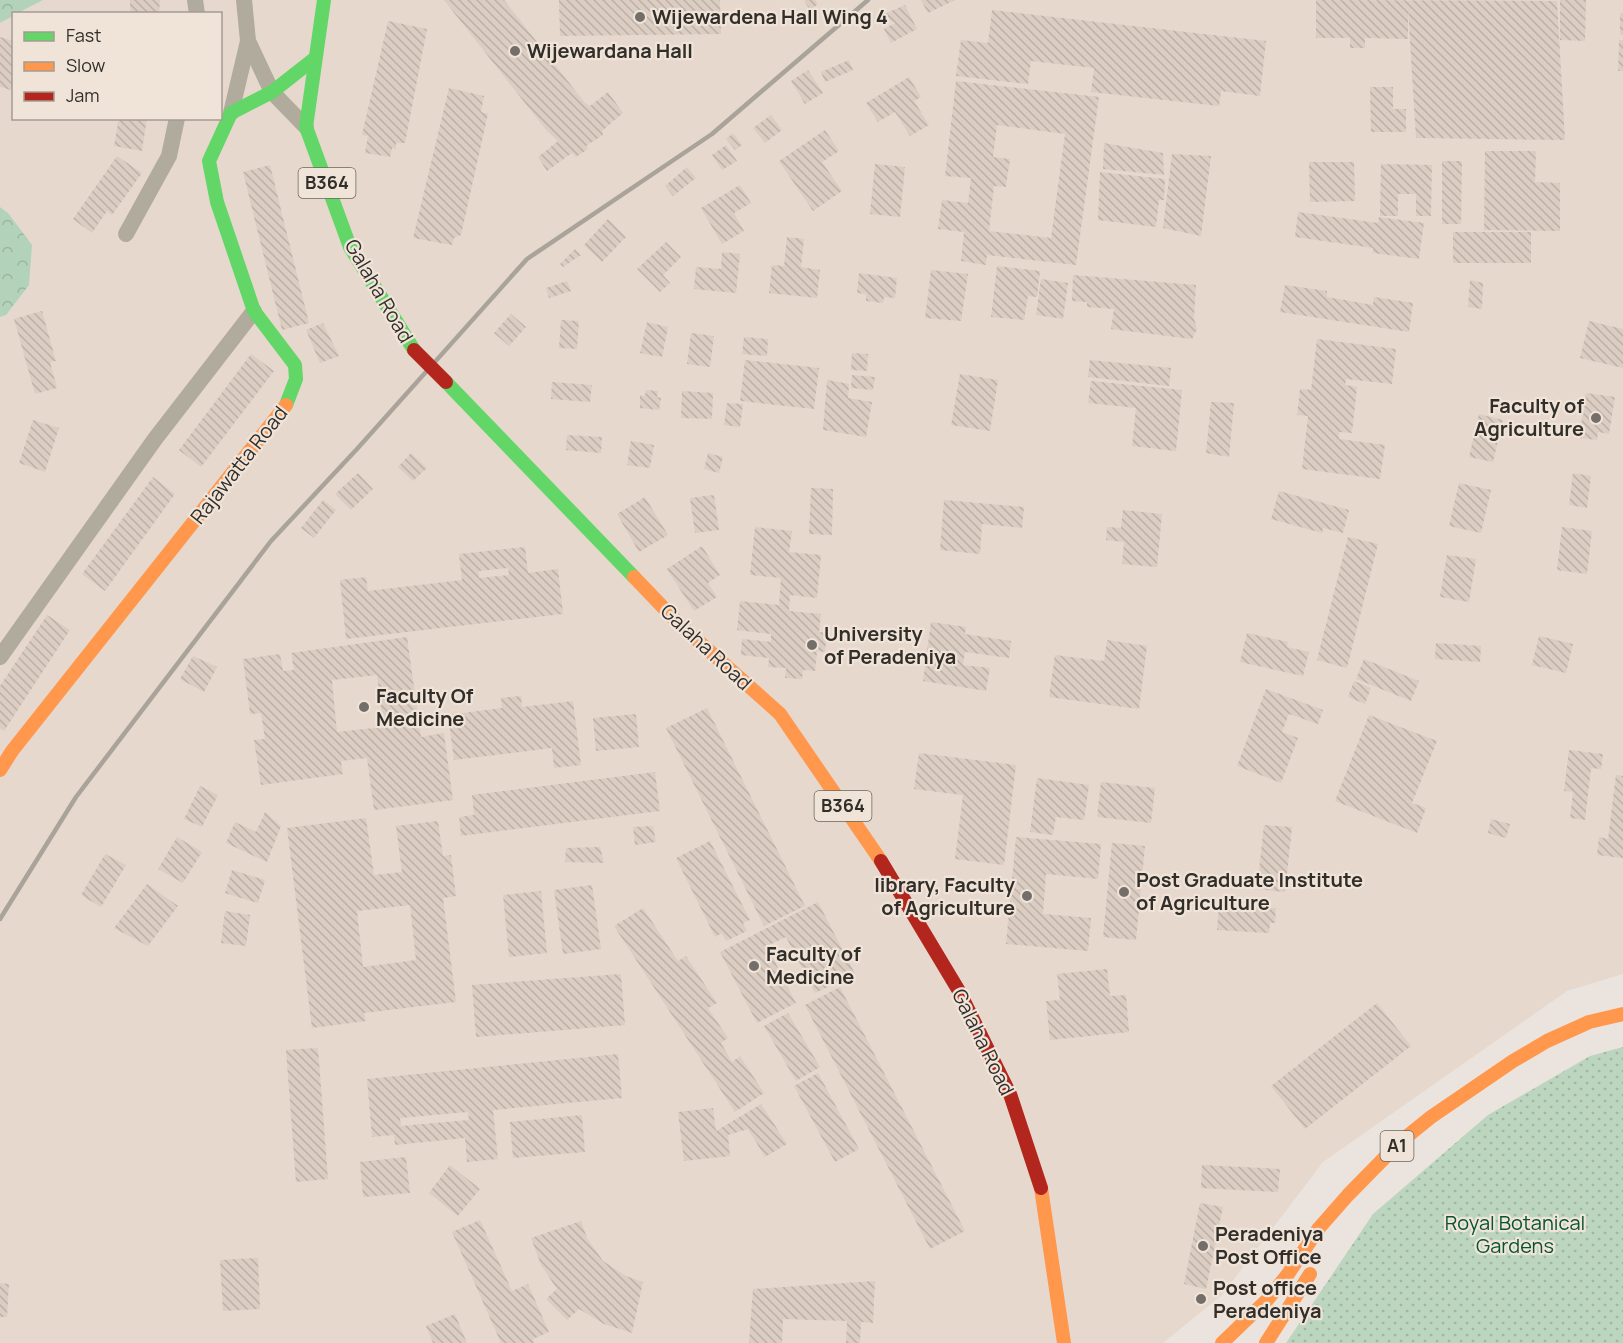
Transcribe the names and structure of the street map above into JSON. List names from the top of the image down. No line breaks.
{"streets":{"main road":["B364","Galaha Road","Rajawatta Road","A1"]},"parks":["Royal Botanical Gardens"],"places":["Wijewardena Hall Wing 4","Wijewardana Hall","Faculty of Agriculture","University of Peradeniya","Faculty Of Medicine","Post Graduate Institute of Agriculture","library, Faculty of Agriculture","Faculty of Medicine","Peradeniya Post Office","Post office Peradeniya"],"legend":["Fast","Slow","Jam"]}
